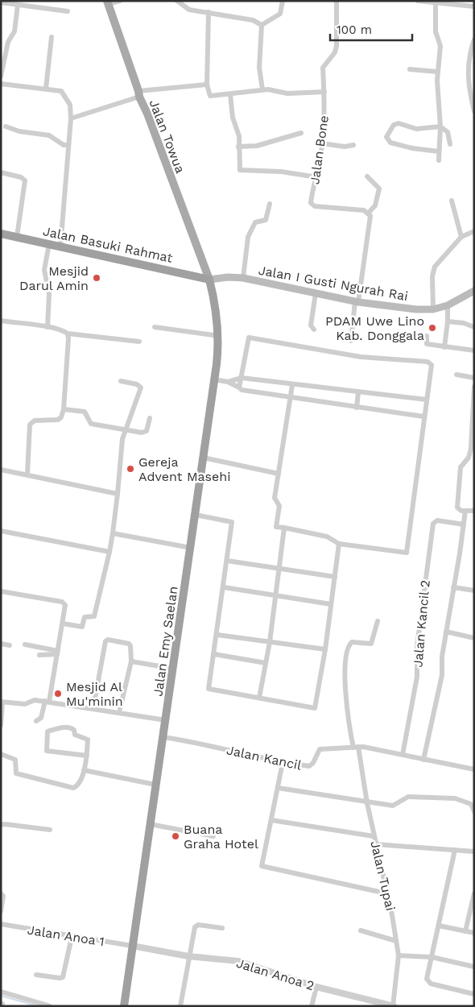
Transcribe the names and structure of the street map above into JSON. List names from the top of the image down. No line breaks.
{"streets":{"highway":["Jalan Basuki Rahmat","Jalan Emy Saelan"],"main road":["Jalan Towua","Jalan I Gusti Ngurah Rai"],"street":["Jalan Bone","Jalan Kancil 2","Jalan Kancil","Jalan Tupai","Jalan Anoa 1","Jalan Anoa 2"]},"crossings":[["Jalan Towua","Jalan Basuki Rahmat"],["Jalan Towua","Jalan I Gusti Ngurah Rai"],["Jalan Towua","Jalan Emy Saelan"],["Jalan Basuki Rahmat","Jalan I Gusti Ngurah Rai"],["Jalan Basuki Rahmat","Jalan Emy Saelan"],["Jalan I Gusti Ngurah Rai","Jalan Emy Saelan"],["Jalan Kancil 2","Jalan Kancil"],["Jalan Emy Saelan","Jalan Kancil"],["Jalan Emy Saelan","Jalan Anoa 1"],["Jalan Emy Saelan","Jalan Anoa 2"],["Jalan Kancil","Jalan Tupai"],["Jalan Tupai","Jalan Anoa 2"],["Jalan Anoa 1","Jalan Anoa 2"]],"places":["Mesjid Darul Amin","PDAM Uwe Lino Kab. Donggala","Gereja Advent Masehi","Mesjid Al Mu'minin","Buana Graha Hotel"],"scale_bar":"100 m"}
